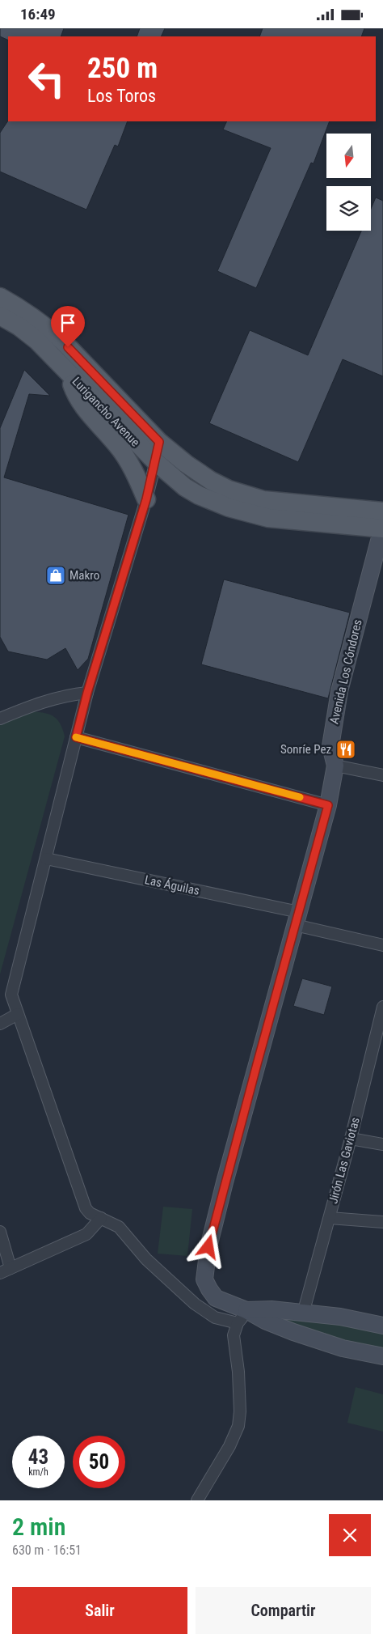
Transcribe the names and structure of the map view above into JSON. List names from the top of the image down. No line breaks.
{"streets":{"main road":["Lurigancho Avenue","Avenida Los Cóndores"],"street":["Las Águilas","Jirón Las Gaviotas"]},"crossings":[["Lurigancho Avenue","Avenida Los Cóndores"],["Avenida Los Cóndores","Las Águilas"]],"places":{"shop":["Makro"],"restaurant":["Sonríe Pez"]},"north":"bottom","page":{"status":"16:49","turn":["250 m","Los Toros"],"speed":"43 km/h","limit":"50","heading":["2 min","630 m · 16:51"],"buttons":["Salir","Compartir"]}}
